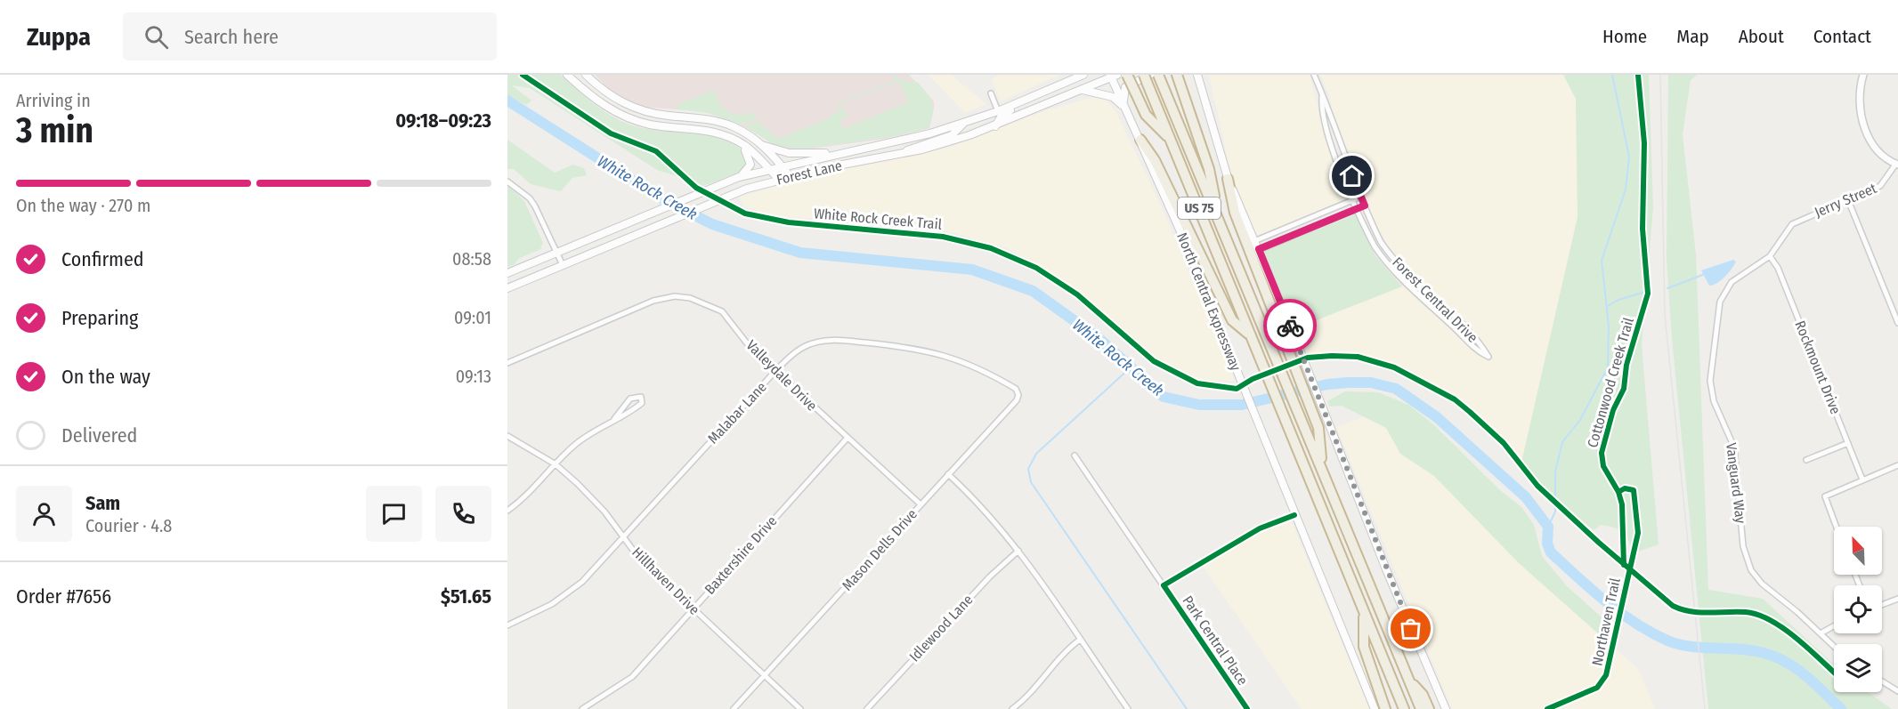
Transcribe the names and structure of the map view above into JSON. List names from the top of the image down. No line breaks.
{"streets":{"highway":["US 75","North Central Expressway"],"main road":["Forest Lane"],"street":["Jerry Street","Forest Central Drive","Rockmount Drive","Valleydale Drive","Malabar Lane","Vanguard Way","Mason Dells Drive","Baxtershire Drive","Hillhaven Drive","Idlewood Lane","Park Central Place"],"cycle path":["White Rock Creek Trail","Cottonwood Creek Trail","Northaven Trail"]},"crossings":[["Forest Lane","North Central Expressway"],["Jerry Street","Vanguard Way"],["US 75","North Central Expressway"],["Rockmount Drive","Vanguard Way"],["Valleydale Drive","Malabar Lane"],["Valleydale Drive","Mason Dells Drive"],["Valleydale Drive","Baxtershire Drive"],["Malabar Lane","Mason Dells Drive"],["Malabar Lane","Hillhaven Drive"],["Mason Dells Drive","Hillhaven Drive"],["Baxtershire Drive","Hillhaven Drive"]],"water":["White Rock Creek"],"north":"top left","page":{"header":"Zuppa","search":"Search here","nav":["Home","Map","About","Contact"],"heading":["3 min","Arriving in","09:18–09:23"],"panel":["Sam","Courier · 4.8","Order #7656","$51.65"],"bar":"On the way · 270 m","list":[["Confirmed","08:58"],["Preparing","09:01"],["On the way","09:13"],"Delivered"]}}
